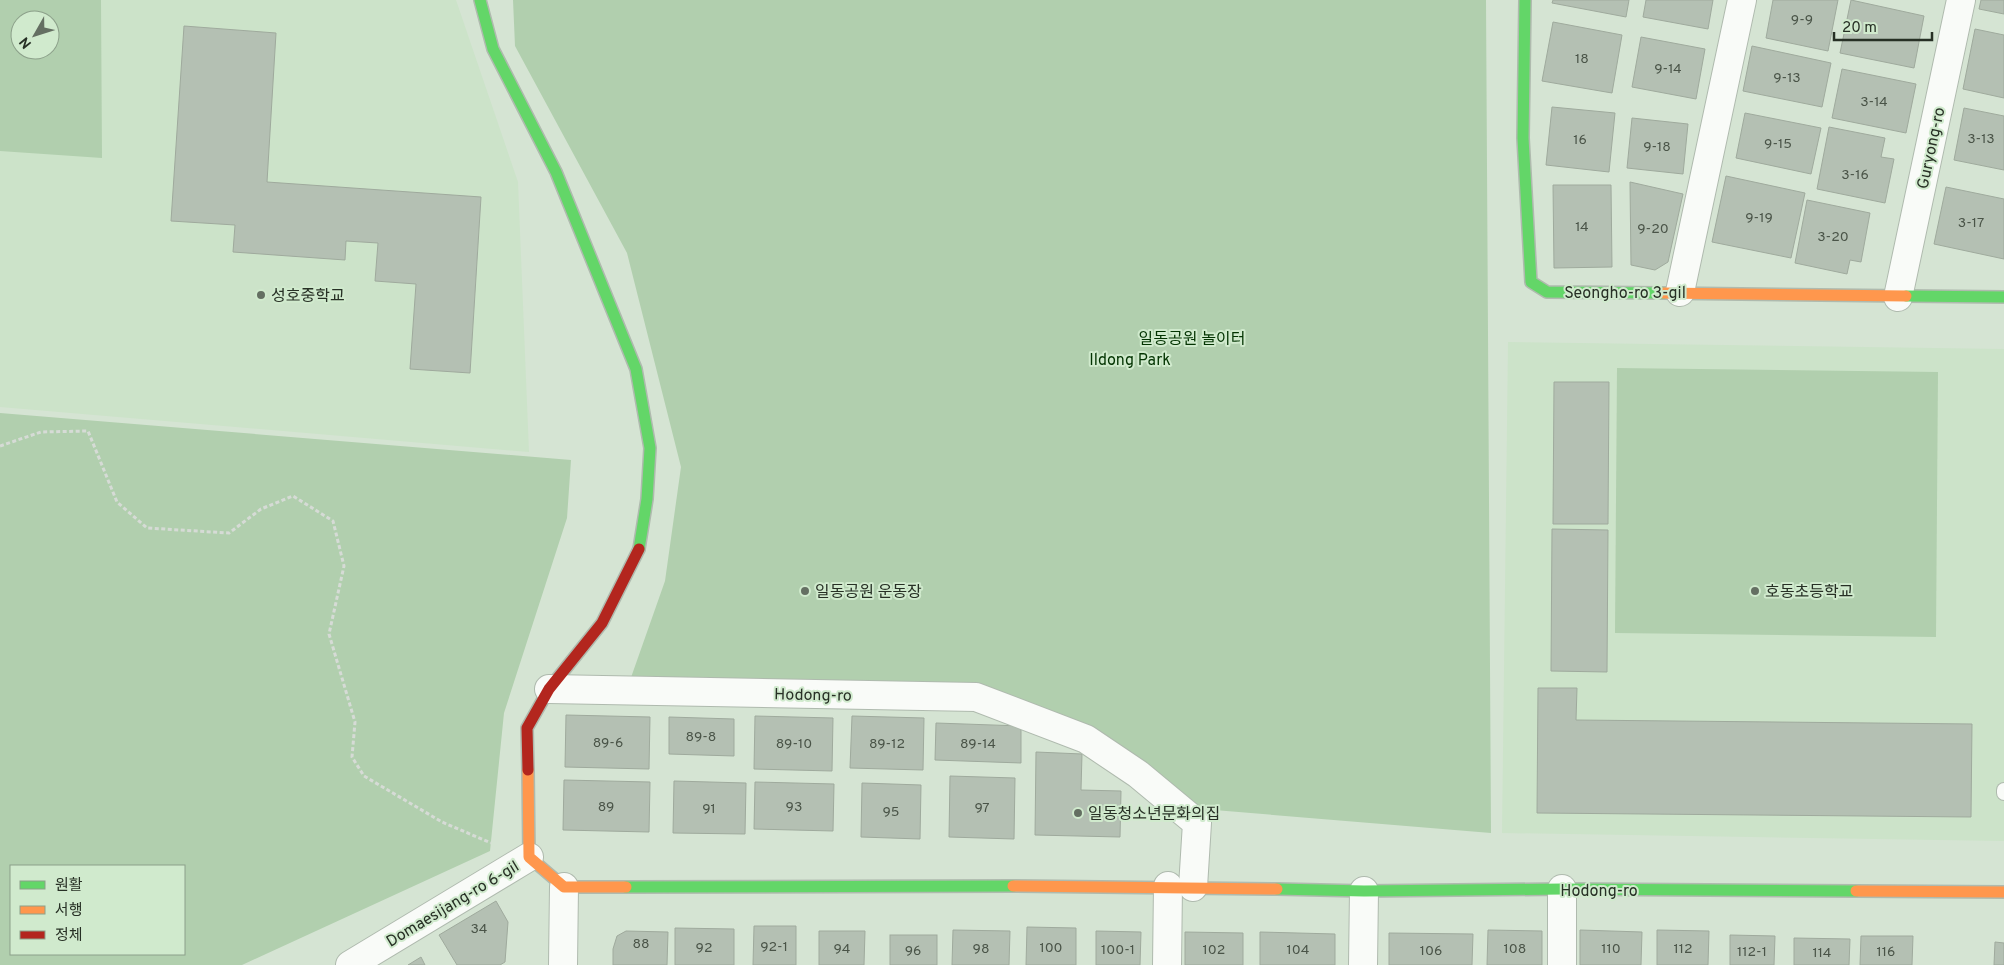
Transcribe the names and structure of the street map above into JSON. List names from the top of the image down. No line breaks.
{"streets":{"street":["Guryong-ro","Seongho-ro 3-gil","Hodong-ro","Domaesijang-ro 6-gil"]},"crossings":[["Guryong-ro","Seongho-ro 3-gil"]],"parks":["일동공원 놀이터","Ildong Park"],"places":["성호중학교","일동공원 운동장","호동초등학교","일동청소년문화의집"],"house_numbers":["9-9","18","9-14","9-13","3-14","3-13","16","9-15","9-18","3-16","9-19","3-17","14","9-20","3-20","89-8","89-6","89-10","89-12","89-14","89","93","97","91","95","34","88","92-1","92","100","94","98","108","110","112","100-1","102","104","96","106","112-1","116","114"],"legend":["원활","서행","정체"],"scale_bar":"20 m","north":"bottom left"}
